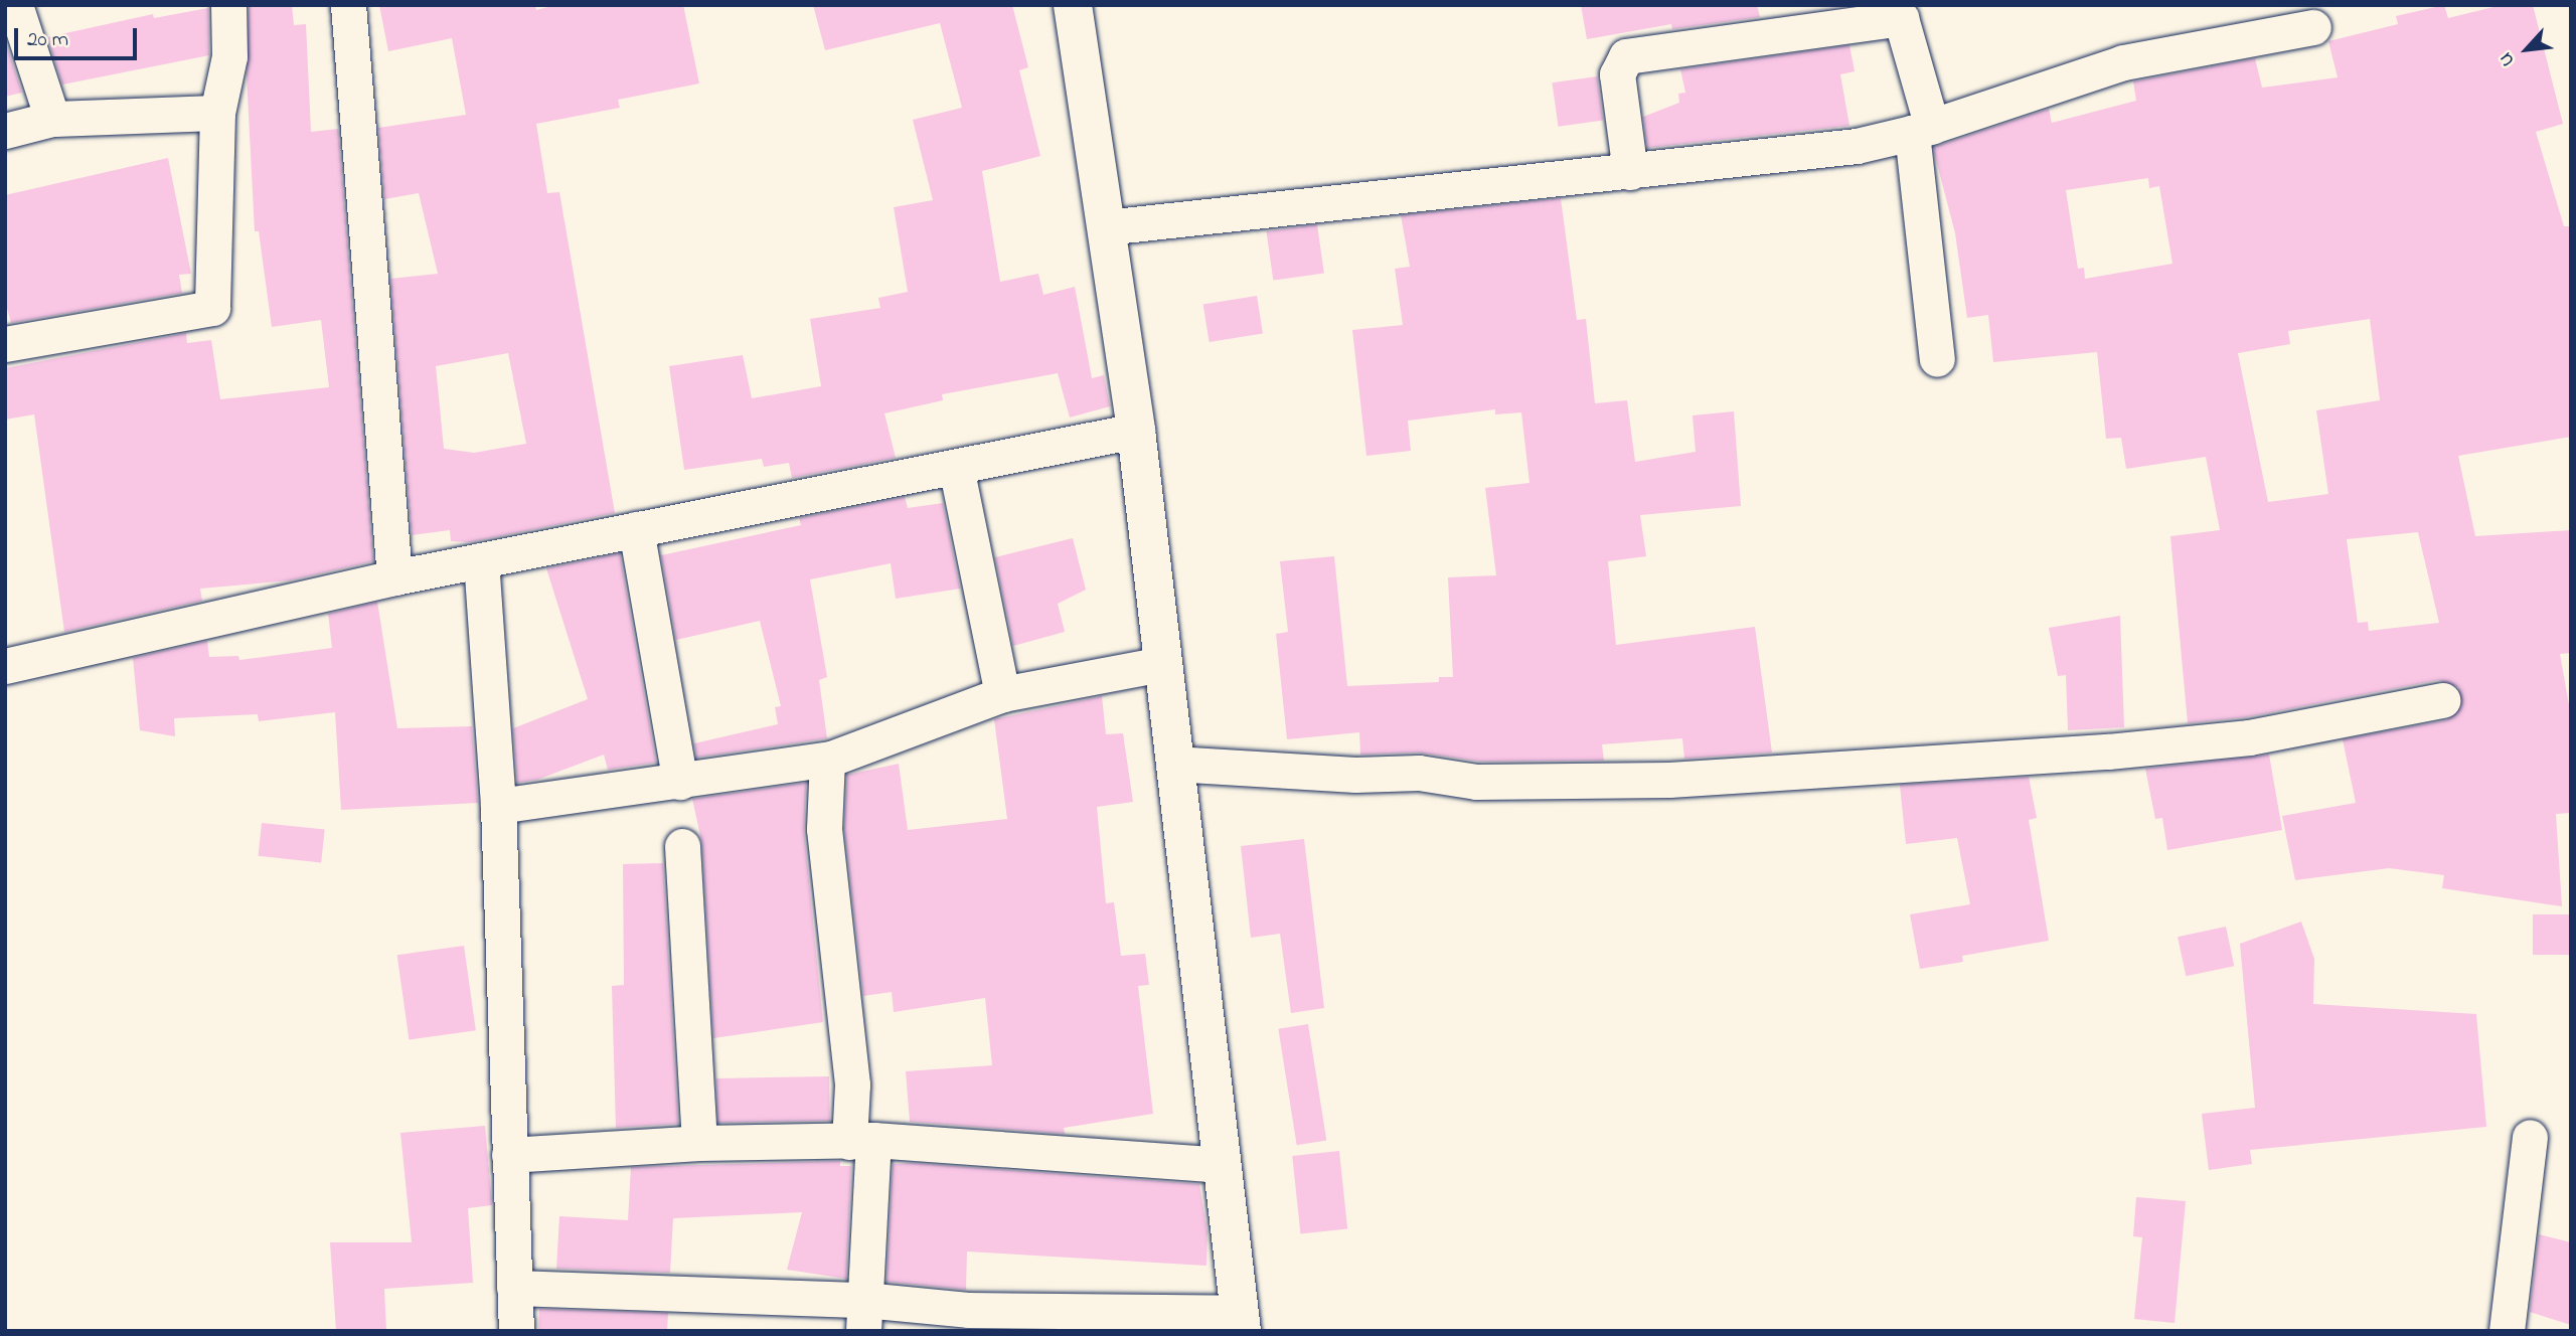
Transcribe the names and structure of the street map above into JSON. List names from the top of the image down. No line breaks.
{"scale_bar":"20 m","north":"bottom left"}
